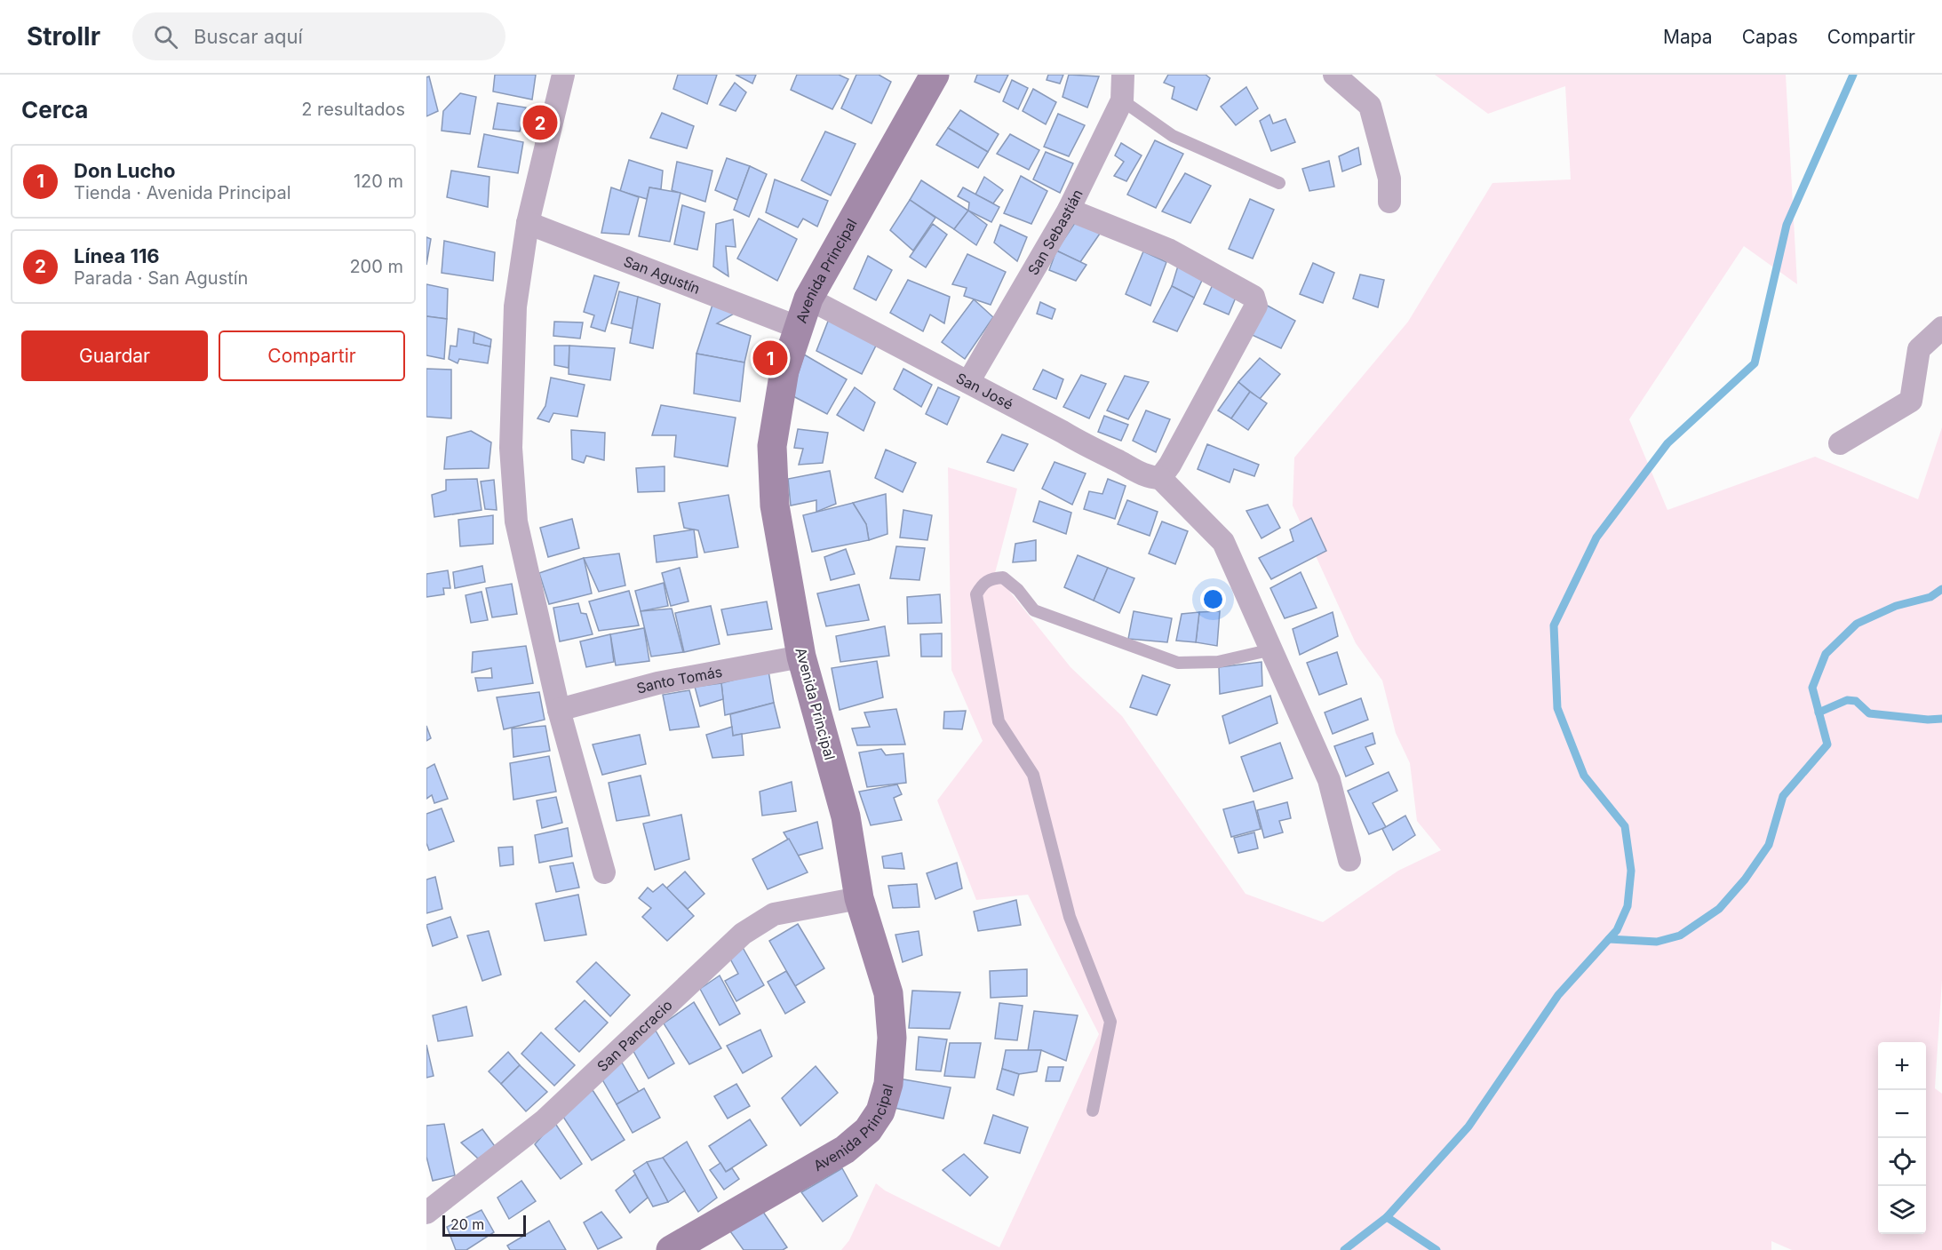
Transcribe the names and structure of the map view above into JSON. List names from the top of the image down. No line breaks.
{"streets":{"street":["San Sebastián","Avenida Principal","San Agustín","San José","Santo Tomás","San Pancracio"]},"crossings":[["San Sebastián","San José"],["Avenida Principal","San Agustín"],["Avenida Principal","San José"],["Avenida Principal","Santo Tomás"],["Avenida Principal","San Pancracio"]],"scale_bar":"20 m","page":{"header":"Strollr","search":"Buscar aquí","nav":["Mapa","Capas","Compartir"],"heading":["Cerca","2 resultados"],"pins":["2","1"],"list":[{"mark":"1","name":"Don Lucho","note":"Tienda · Avenida Principal","value":"120 m"},{"mark":"2","name":"Línea 116","note":"Parada · San Agustín","value":"200 m"}],"buttons":["Guardar","Compartir"],"map_buttons":["+","−"],"scale":"20 m"}}
